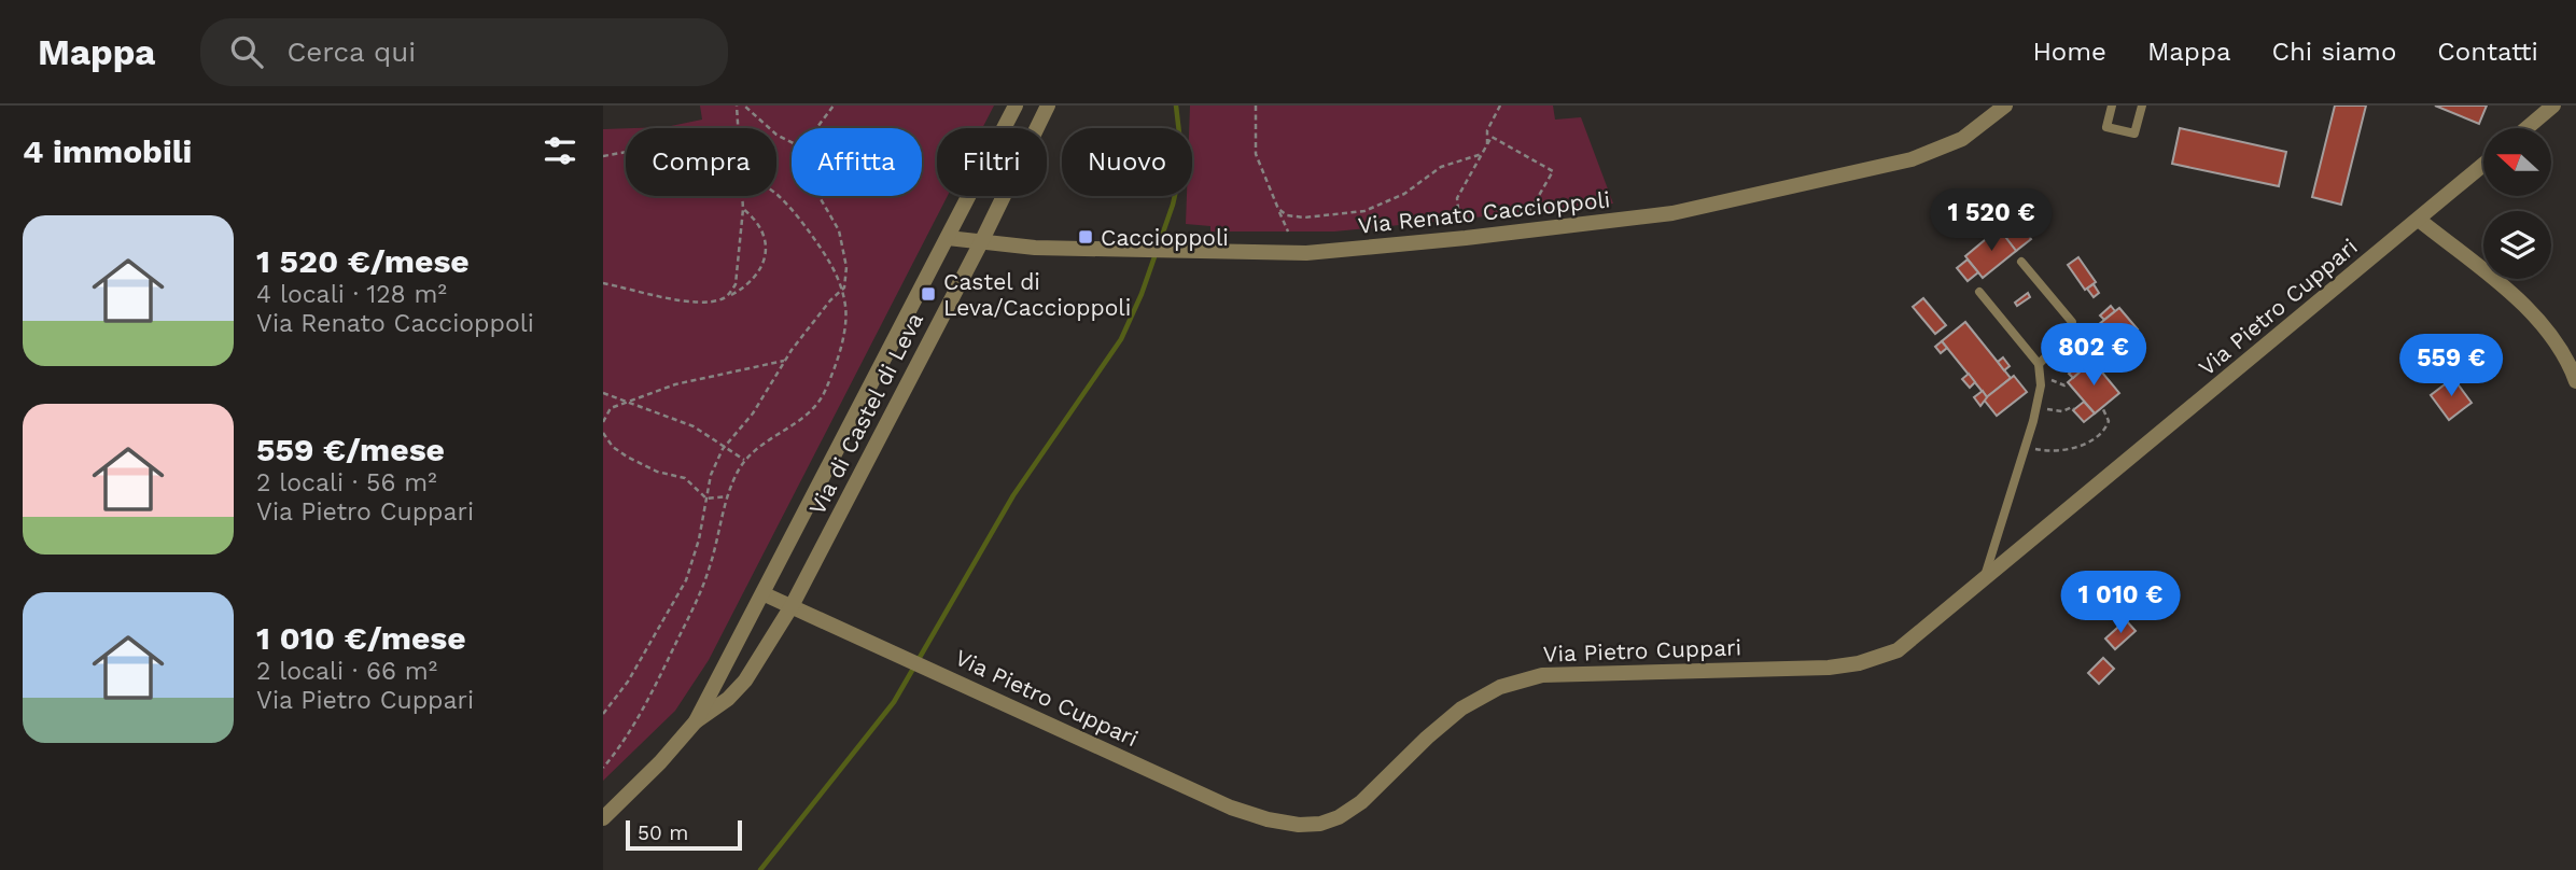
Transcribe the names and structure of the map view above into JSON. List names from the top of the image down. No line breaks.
{"streets":{"street":["Via Renato Caccioppoli","Via Pietro Cuppari","Via di Castel di Leva"]},"crossings":[["Via Renato Caccioppoli","Via di Castel di Leva"],["Via Pietro Cuppari","Via di Castel di Leva"]],"places":{"transit":["Caccioppoli","Castel di Leva/Caccioppoli"]},"scale_bar":"50 m","north":"left","page":{"header":"Mappa","search":"Cerca qui","nav":["Home","Mappa","Chi siamo","Contatti"],"heading":"4 immobili","chip":["Compra","Affitta","Filtri","Nuovo"],"price":["1 520 €","802 €","559 €","1 010 €"],"list":[{"name":"1 520 €/mese","note":"4 locali · 128 m² · Via Renato Caccioppoli"},{"name":"559 €/mese","note":"2 locali · 56 m² · Via Pietro Cuppari"},{"name":"1 010 €/mese","note":"2 locali · 66 m² · Via Pietro Cuppari"}],"scale":"50 m"}}
